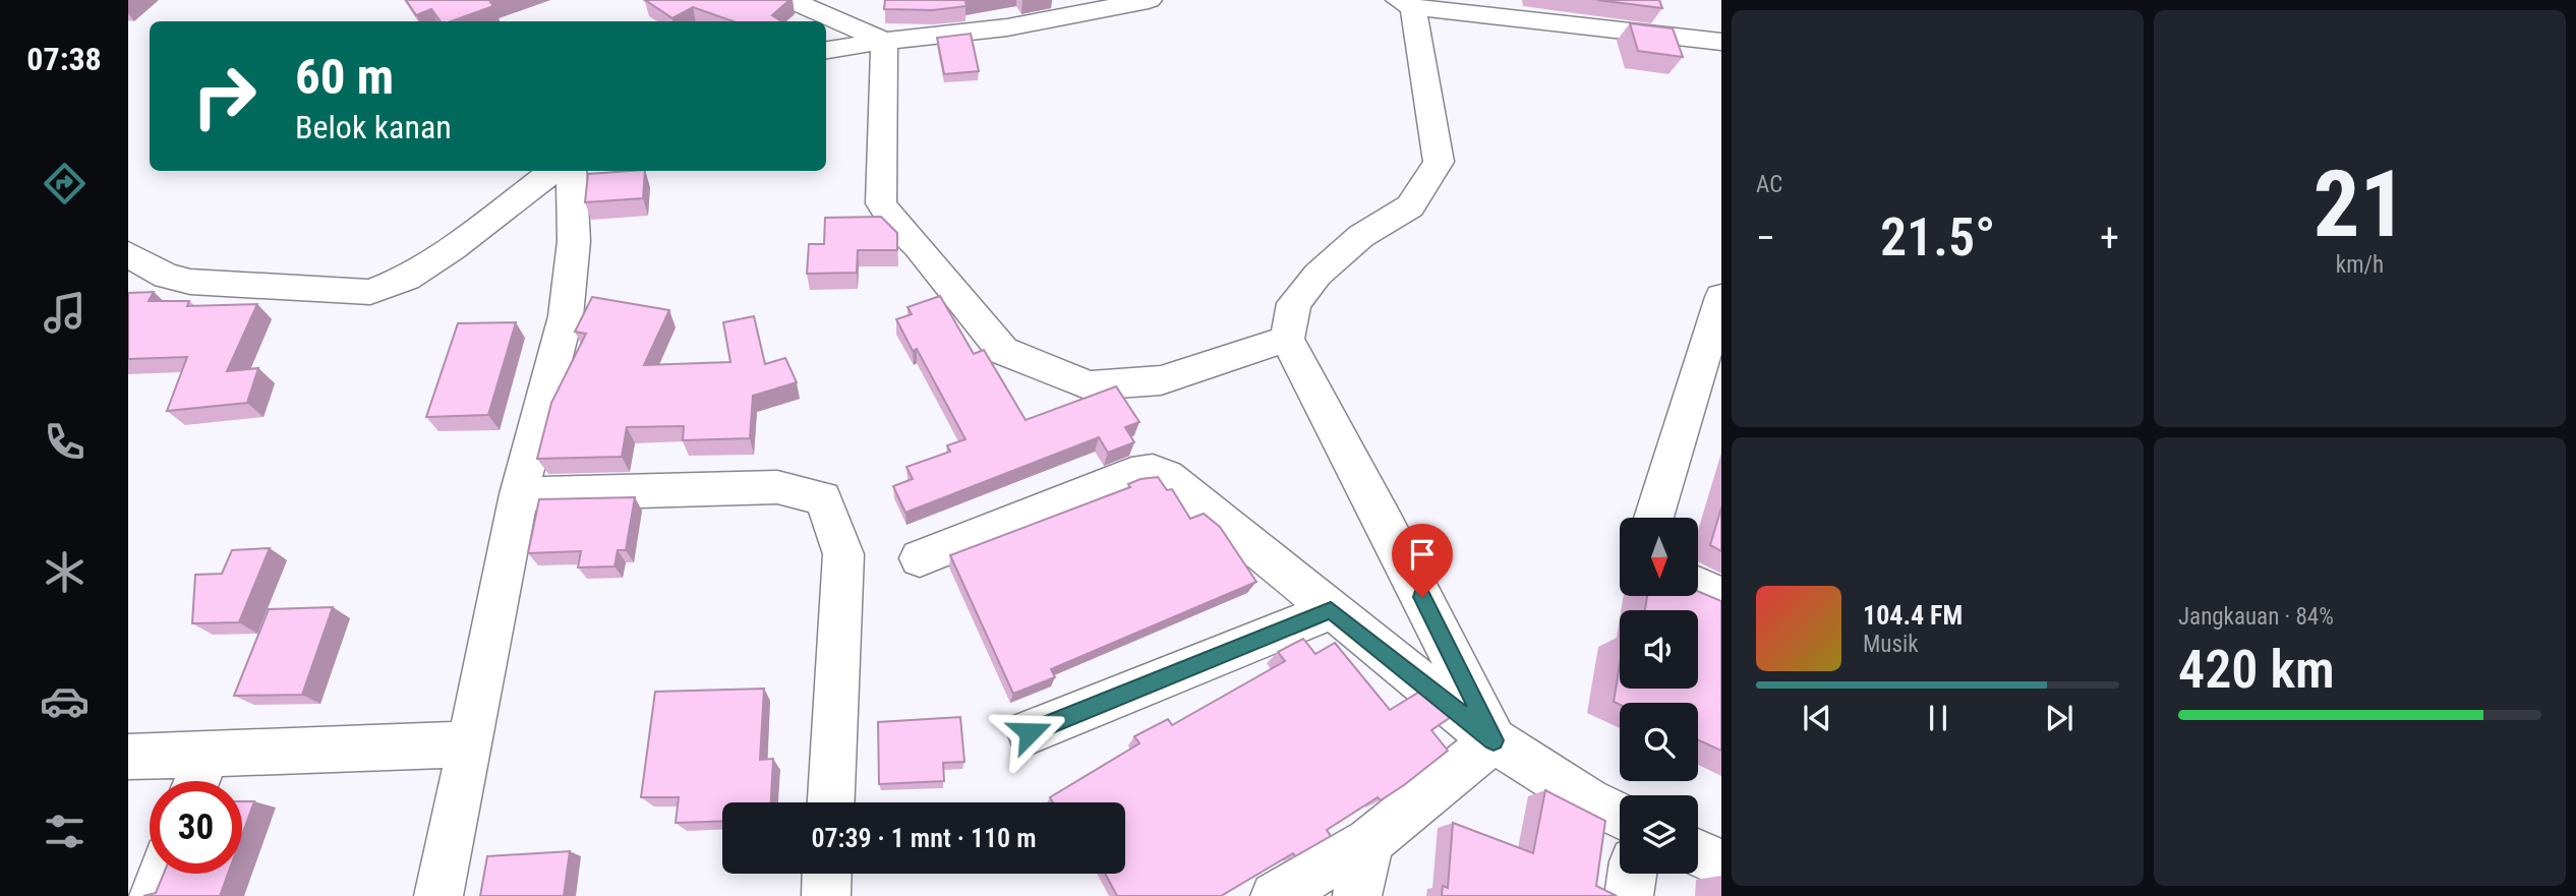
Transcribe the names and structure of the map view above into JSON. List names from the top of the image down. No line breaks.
{"north":"bottom","page":{"tabs":"07:38","tile":["AC",["21","km/h"],["Jangkauan · 84%","420 km"]],"turn":["60 m","Belok kanan"],"heat":["−","21.5°","+"],"song":["104.4 FM","Musik"],"limit":"30","trip":"07:39 · 1 mnt · 110 m"}}
